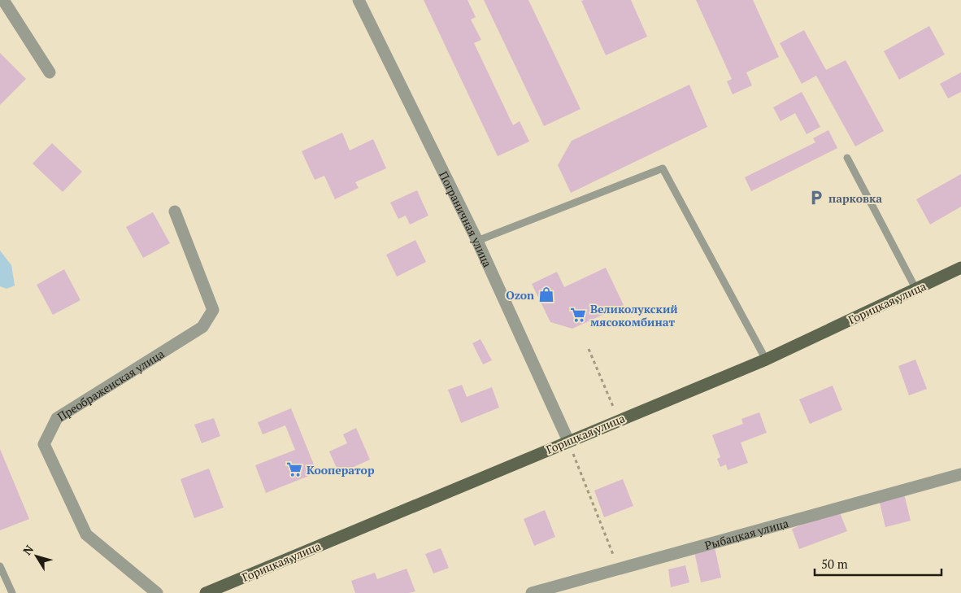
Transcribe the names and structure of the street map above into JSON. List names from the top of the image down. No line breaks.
{"streets":{"main road":["Горицкая улица"],"street":["Пограничная улица","Преображенская улица","Рыбацкая улица"]},"crossings":[["Пограничная улица","Горицкая улица"]],"places":{"parking":["парковка"],"shop":["Ozon"],"supermarket":["Великолукский мясокомбинат","Кооператор"]},"scale_bar":"50 m","north":"top left"}
